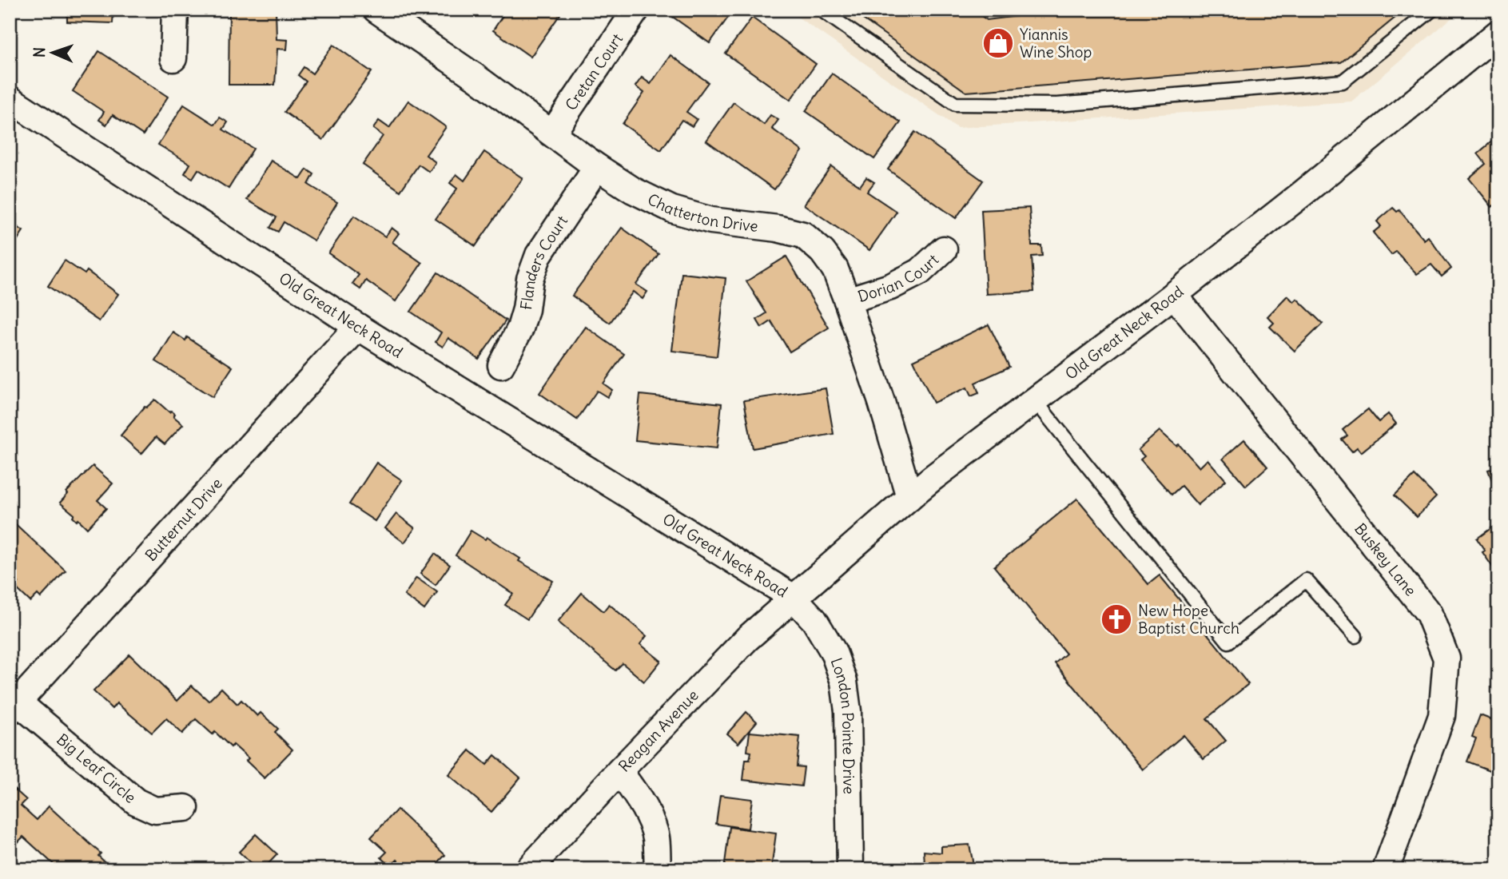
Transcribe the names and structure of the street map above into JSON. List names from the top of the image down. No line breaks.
{"streets":{"street":["Cretan Court","Chatterton Drive","Flanders Court","Dorian Court","Old Great Neck Road","Butternut Drive","Buskey Lane","London Pointe Drive","Reagan Avenue","Big Leaf Circle"]},"crossings":[["Cretan Court","Chatterton Drive"],["Chatterton Drive","Flanders Court"],["Chatterton Drive","Dorian Court"],["Chatterton Drive","Old Great Neck Road"],["Old Great Neck Road","Butternut Drive"],["Old Great Neck Road","Buskey Lane"],["Old Great Neck Road","London Pointe Drive"],["Old Great Neck Road","Reagan Avenue"],["Butternut Drive","Big Leaf Circle"],["London Pointe Drive","Reagan Avenue"]],"places":{"shop":["Yiannis Wine Shop"],"church":["New Hope Baptist Church"]},"north":"left"}
